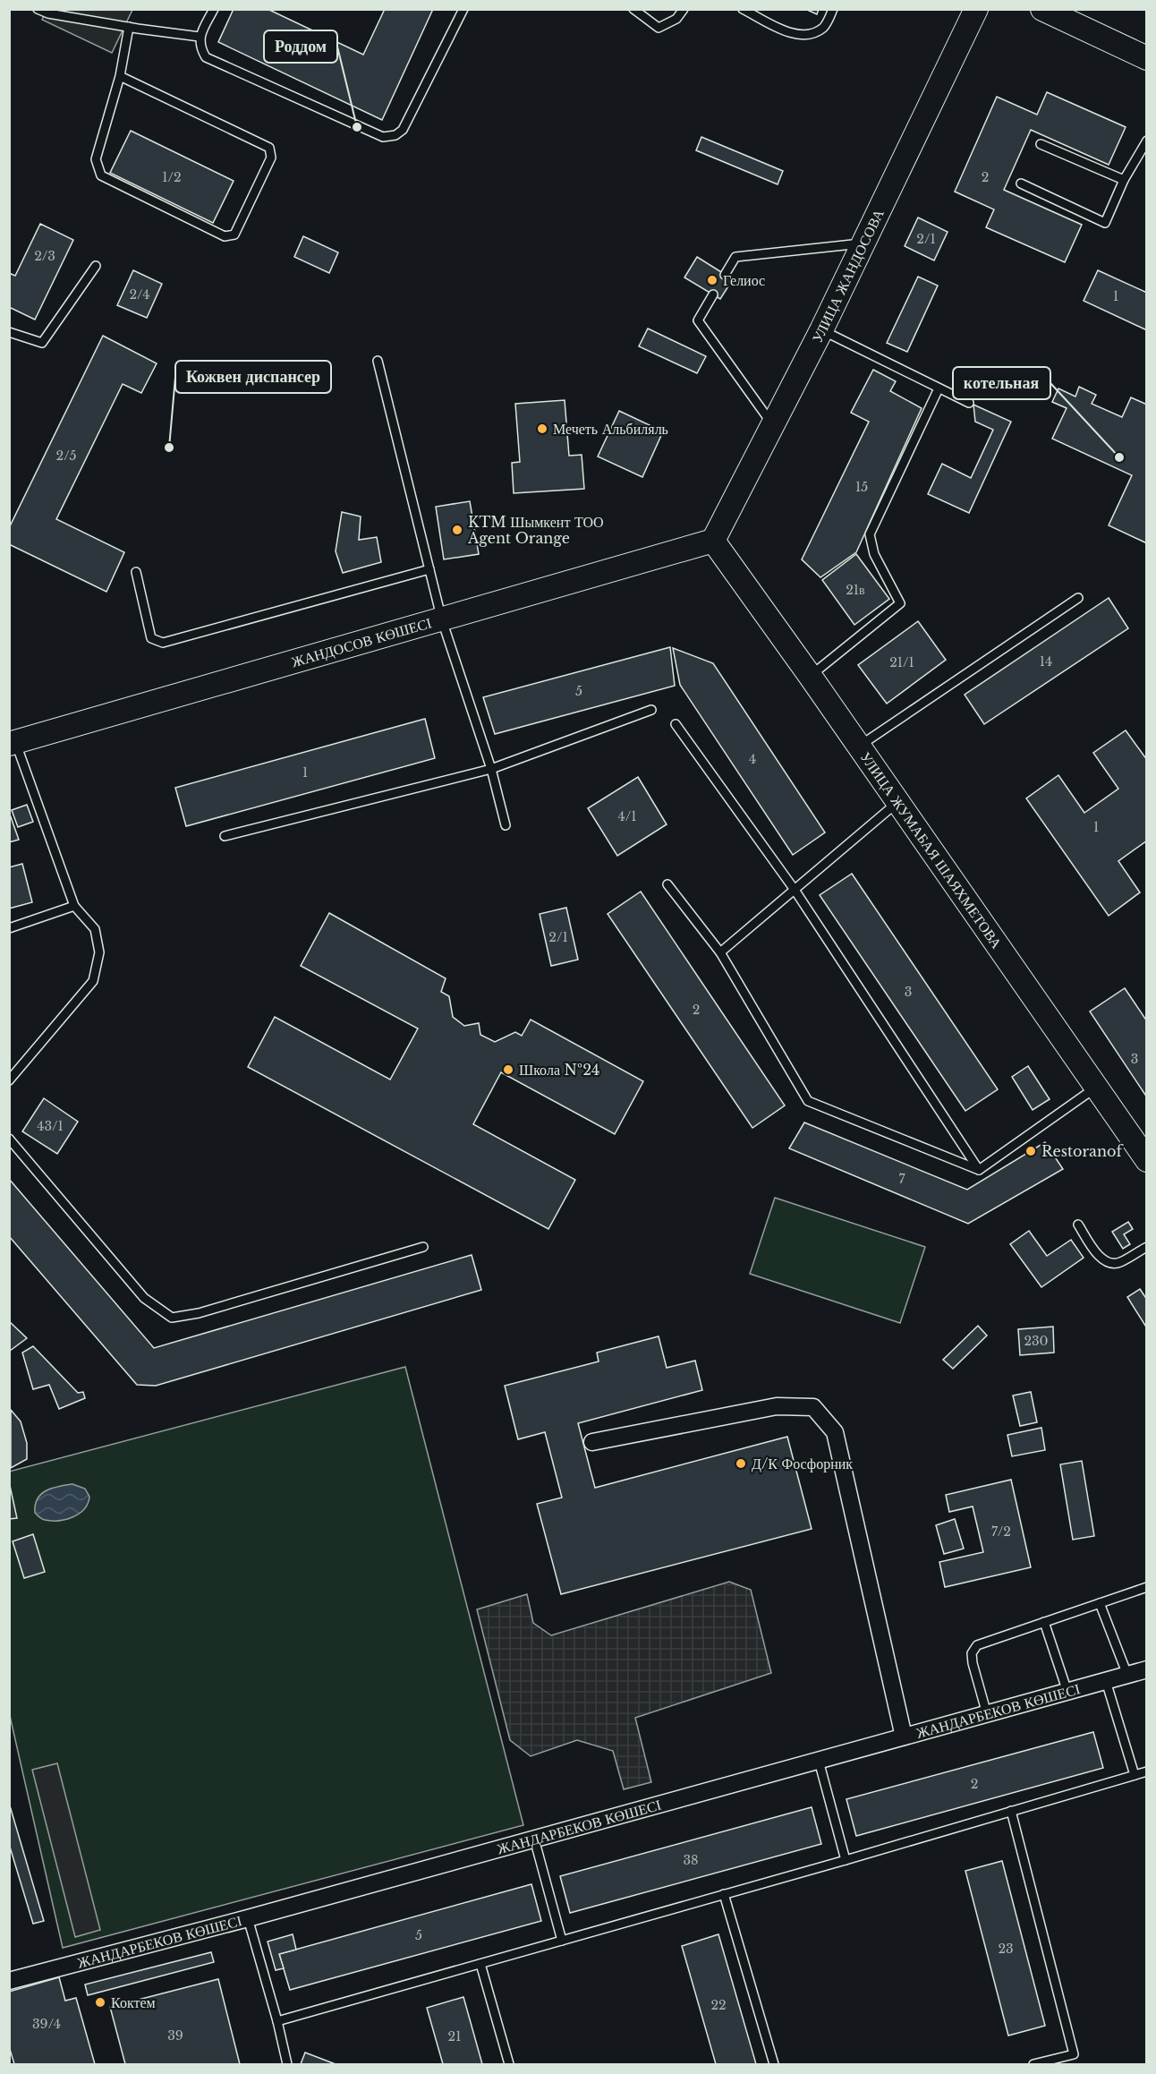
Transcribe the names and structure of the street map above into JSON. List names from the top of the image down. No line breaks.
{"streets":{"street":["УЛИЦА ЖАНДОСОВА","ЖАНДОСОВ КӨШЕСІ","УЛИЦА ЖУМАБАЯ ШАЯХМЕТОВА","ЖАНДАРБЕКОВ КӨШЕСІ"]},"crossings":[["УЛИЦА ЖАНДОСОВА","ЖАНДОСОВ КӨШЕСІ"],["УЛИЦА ЖАНДОСОВА","УЛИЦА ЖУМАБАЯ ШАЯХМЕТОВА"],["ЖАНДОСОВ КӨШЕСІ","УЛИЦА ЖУМАБАЯ ШАЯХМЕТОВА"]],"places":["Роддом","Гелиос","Мечеть Альбиляль","Кожвен диспансер","котельная","KTM Шымкент ТОО Agent Orange","Школа №24","Restoranof","Д/К Фосфорник","Коктем"],"house_numbers":["1/2","2","2/1","2/3","2/4","1","2/5","15","21в","14","21/1","5","4","1","4/1","1","2/1","3","2","3","43/1","7","230","7/2","2","38","5","23","22","39/4","39","21"]}
